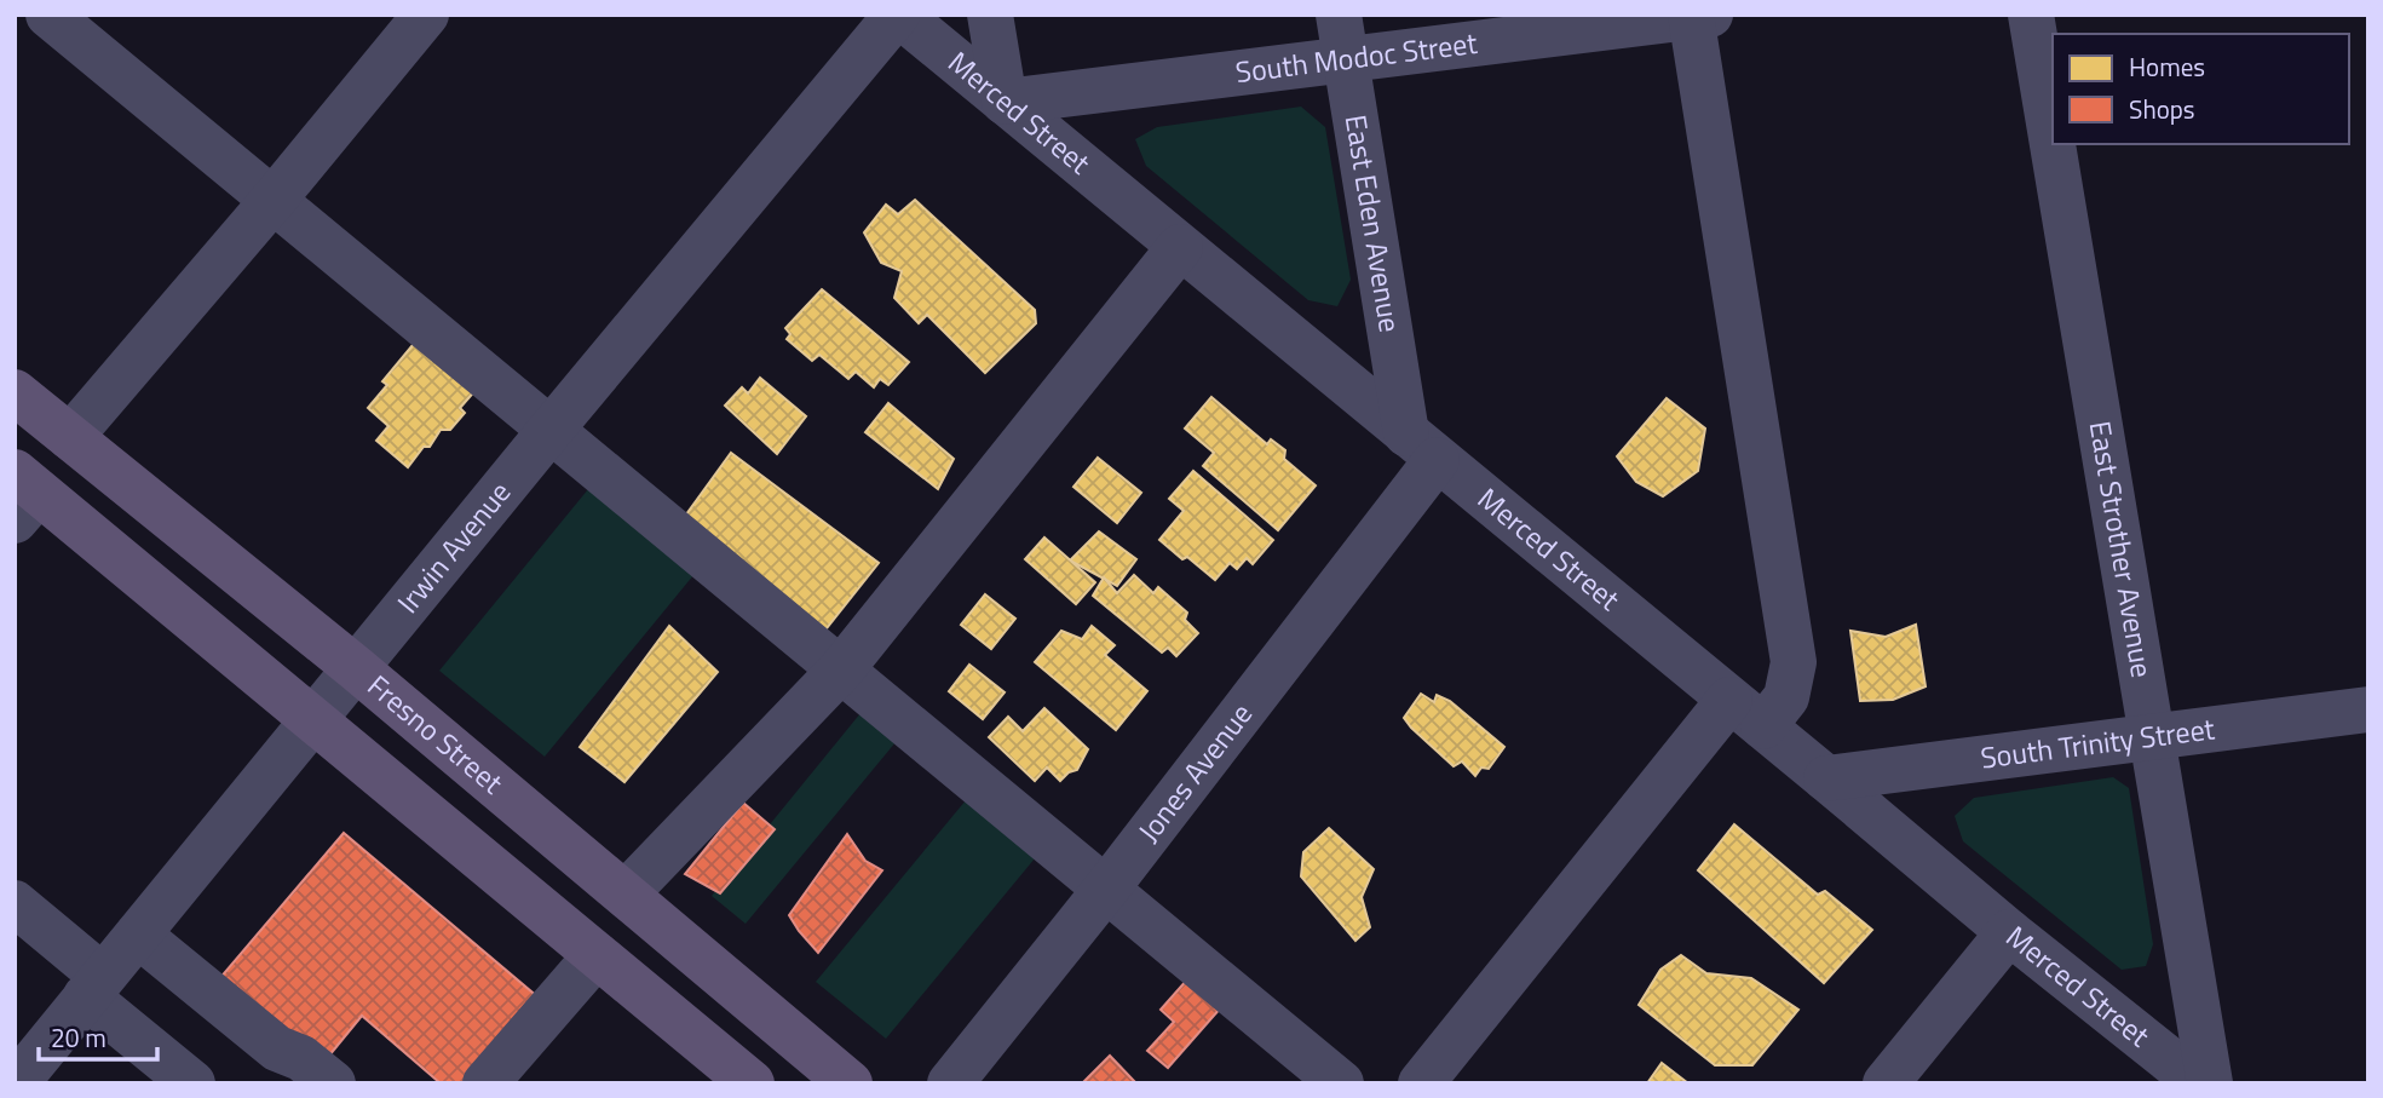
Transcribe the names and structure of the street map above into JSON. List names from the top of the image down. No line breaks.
{"streets":{"main road":["Fresno Street"],"street":["South Modoc Street","Merced Street","East Eden Avenue","Irwin Avenue","East Strother Avenue","South Trinity Street","Jones Avenue"]},"crossings":[["South Modoc Street","Merced Street"],["South Modoc Street","East Eden Avenue"],["Merced Street","East Eden Avenue"],["Merced Street","Irwin Avenue"],["Merced Street","South Trinity Street"],["Merced Street","Jones Avenue"],["East Eden Avenue","Jones Avenue"],["Irwin Avenue","Fresno Street"],["East Strother Avenue","South Trinity Street"]],"legend":["Homes","Shops"],"scale_bar":"20 m"}
